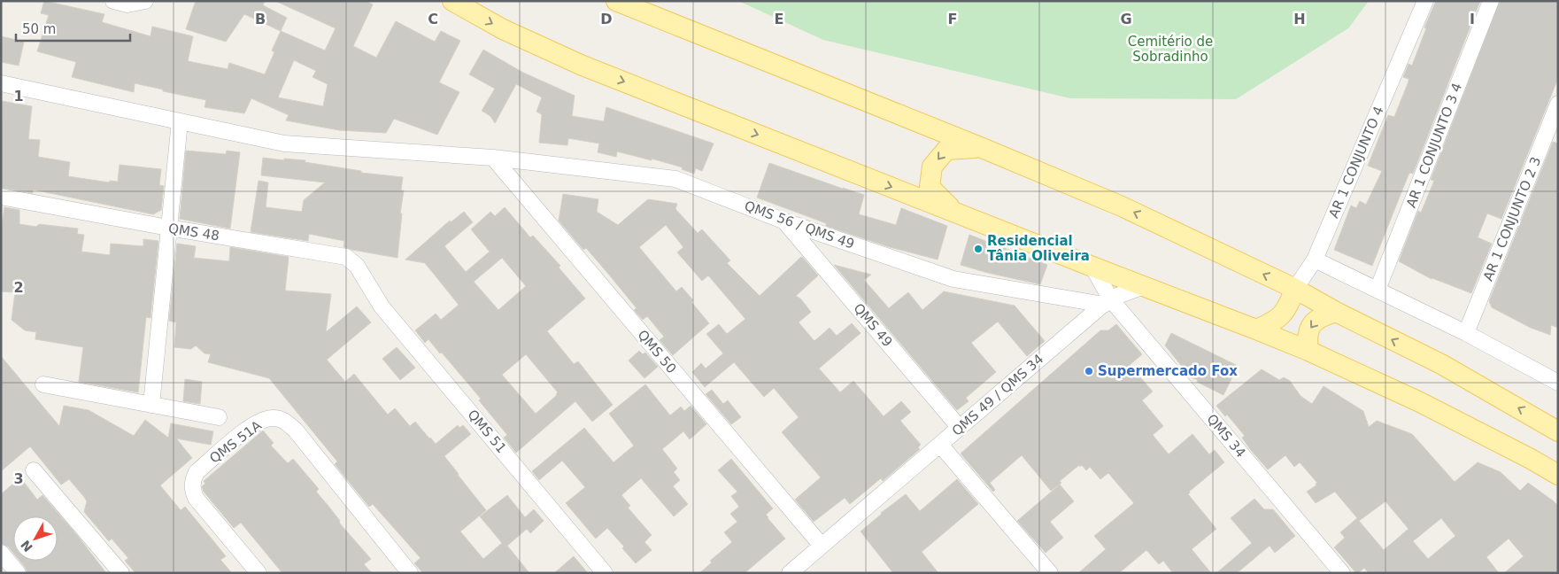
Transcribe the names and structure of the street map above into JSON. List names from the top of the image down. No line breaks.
{"streets":{"street":["AR 1 CONJUNTO 3 4","AR 1 CONJUNTO 4","AR 1 CONJUNTO 2 3","QMS 56 / QMS 49","QMS 48","QMS 49","QMS 50","QMS 49 / QMS 34","QMS 51","QMS 34","QMS 51A"]},"crossings":[["QMS 56 / QMS 49","QMS 49"],["QMS 56 / QMS 49","QMS 50"],["QMS 56 / QMS 49","QMS 49 / QMS 34"],["QMS 56 / QMS 49","QMS 34"],["QMS 48","QMS 51"],["QMS 49","QMS 49 / QMS 34"],["QMS 50","QMS 49 / QMS 34"],["QMS 49 / QMS 34","QMS 34"]],"parks":["Cemitério de Sobradinho"],"places":["Residencial Tânia Oliveira","Supermercado Fox"],"scale_bar":"50 m","north":"bottom left","grid":{"columns":["B","C","D","E","F","G","H","I"],"rows":["1","2","3"]}}
